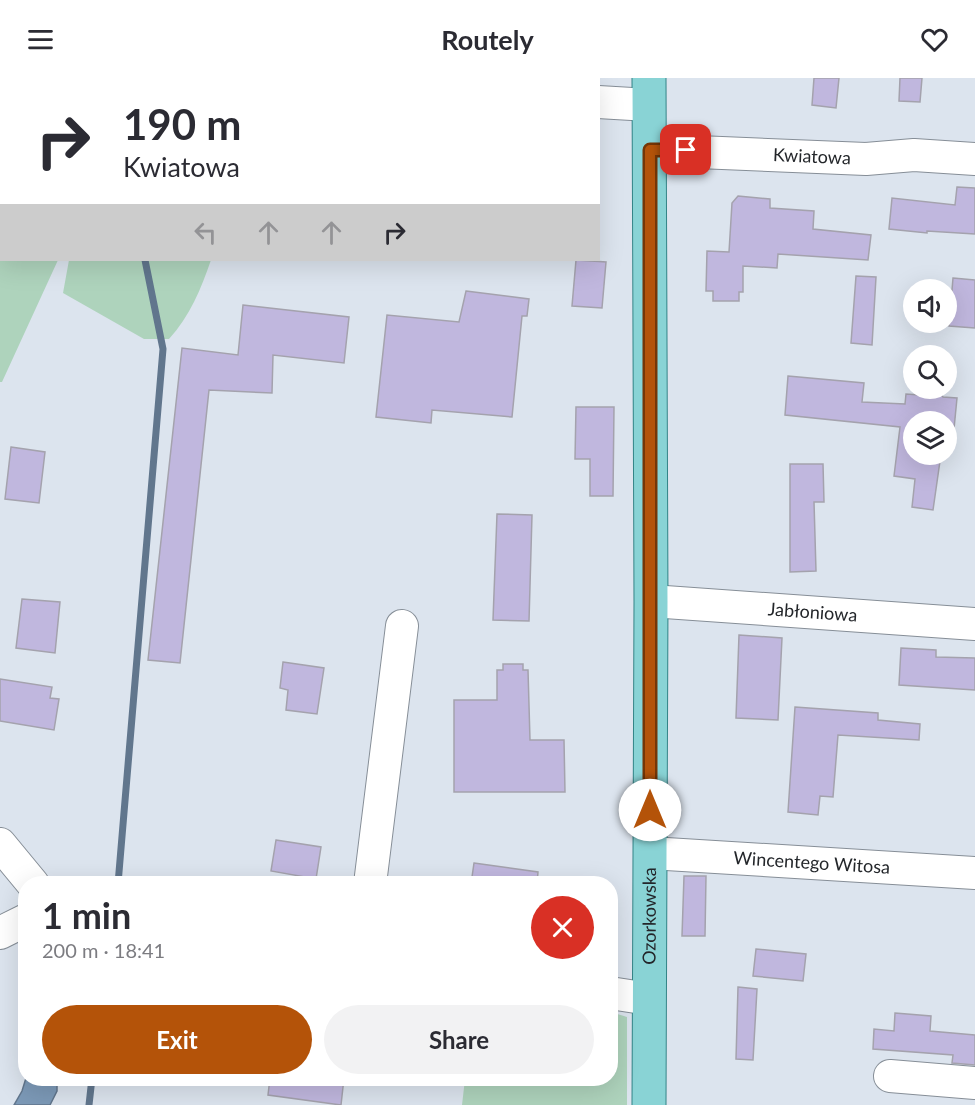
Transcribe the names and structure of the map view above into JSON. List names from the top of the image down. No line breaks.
{"streets":{"main road":["Ozorkowska"],"street":["Kwiatowa","Jabłoniowa","Wincentego Witosa"]},"crossings":[["Kwiatowa","Ozorkowska"],["Jabłoniowa","Ozorkowska"],["Wincentego Witosa","Ozorkowska"]],"page":{"header":"Routely","turn":["190 m","Kwiatowa"],"heading":["1 min","200 m · 18:41"],"buttons":["Exit","Share"]}}
